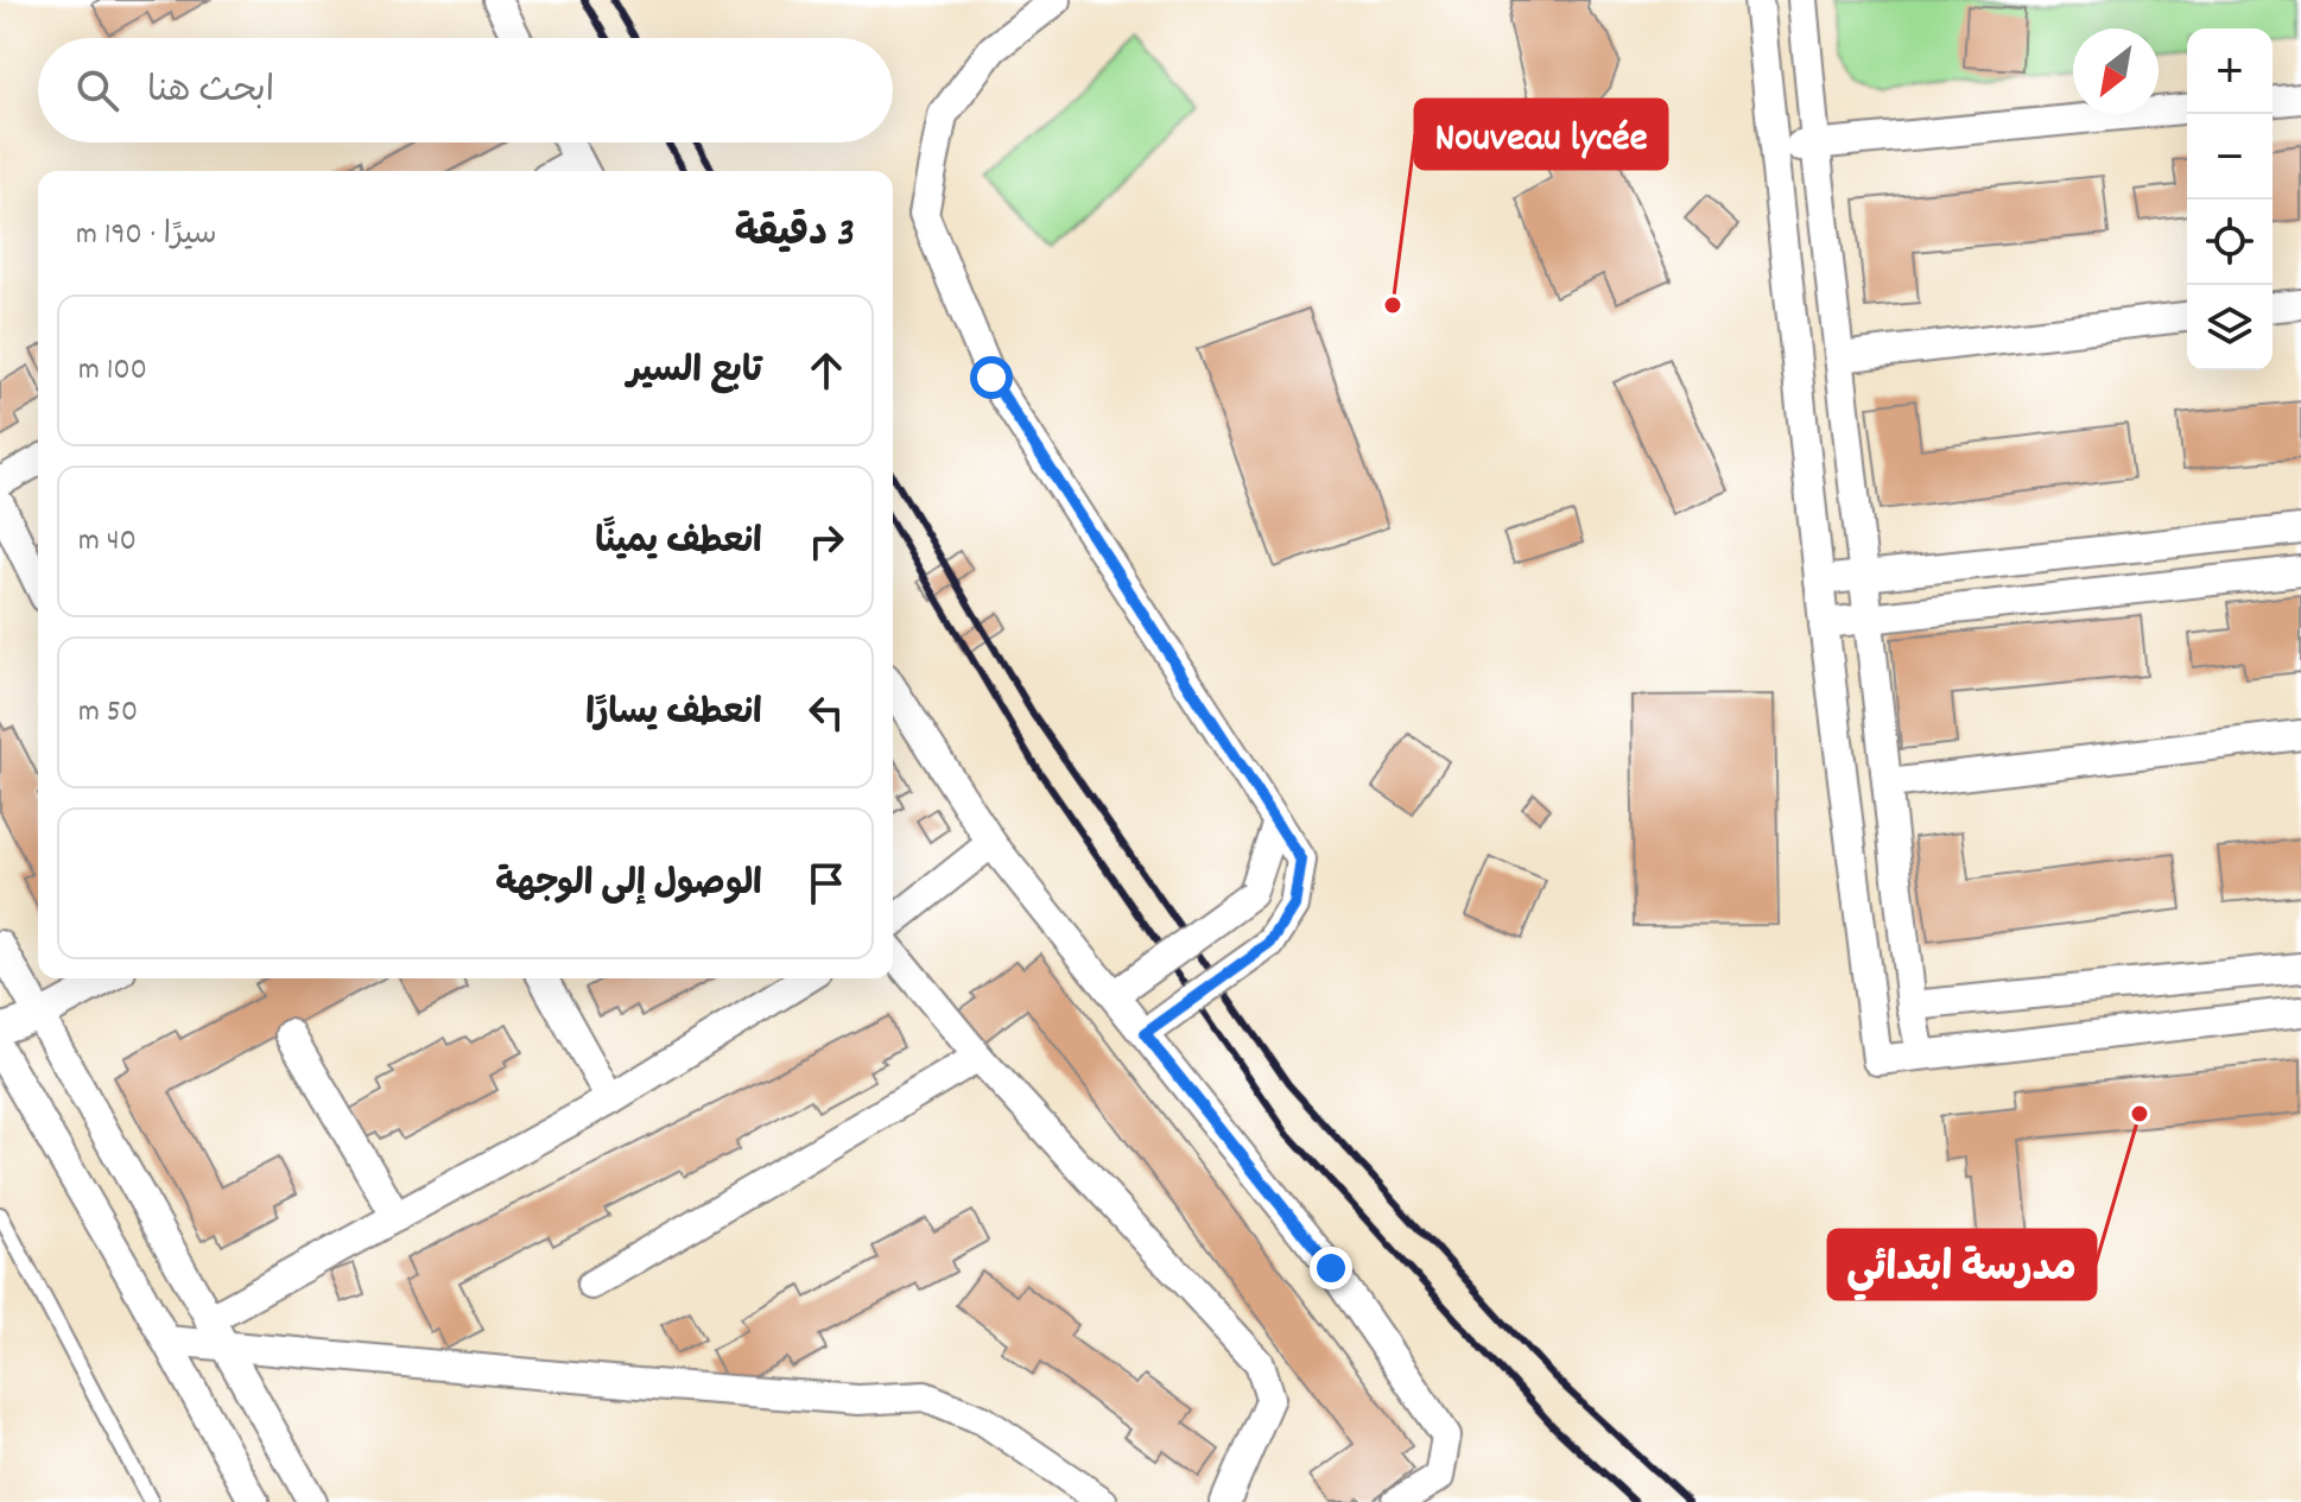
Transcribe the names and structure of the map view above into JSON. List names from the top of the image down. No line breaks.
{"places":["Nouveau lycée","مدرسة ابتدائي"],"north":"bottom left","page":{"map_buttons":["+","−"],"search":"ابحث هنا","heading":["3 دقيقة","سيرًا · 190 m"],"list":[["تابع السير","100 m"],["انعطف يمينًا","40 m"],["انعطف يسارًا","50 m"],"الوصول إلى الوجهة"]}}
